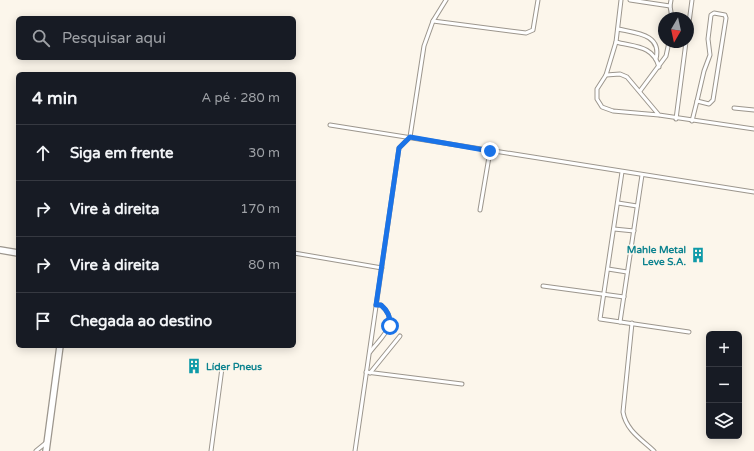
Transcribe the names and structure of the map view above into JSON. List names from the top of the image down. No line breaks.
{"places":{"building":["Mahle Metal Leve S.A.","Líder Pneus"]},"north":"bottom","page":{"search":"Pesquisar aqui","heading":["4 min","A pé · 280 m"],"list":[["Siga em frente","30 m"],["Vire à direita","170 m"],["Vire à direita","80 m"],"Chegada ao destino"],"map_buttons":["+","−"]}}
